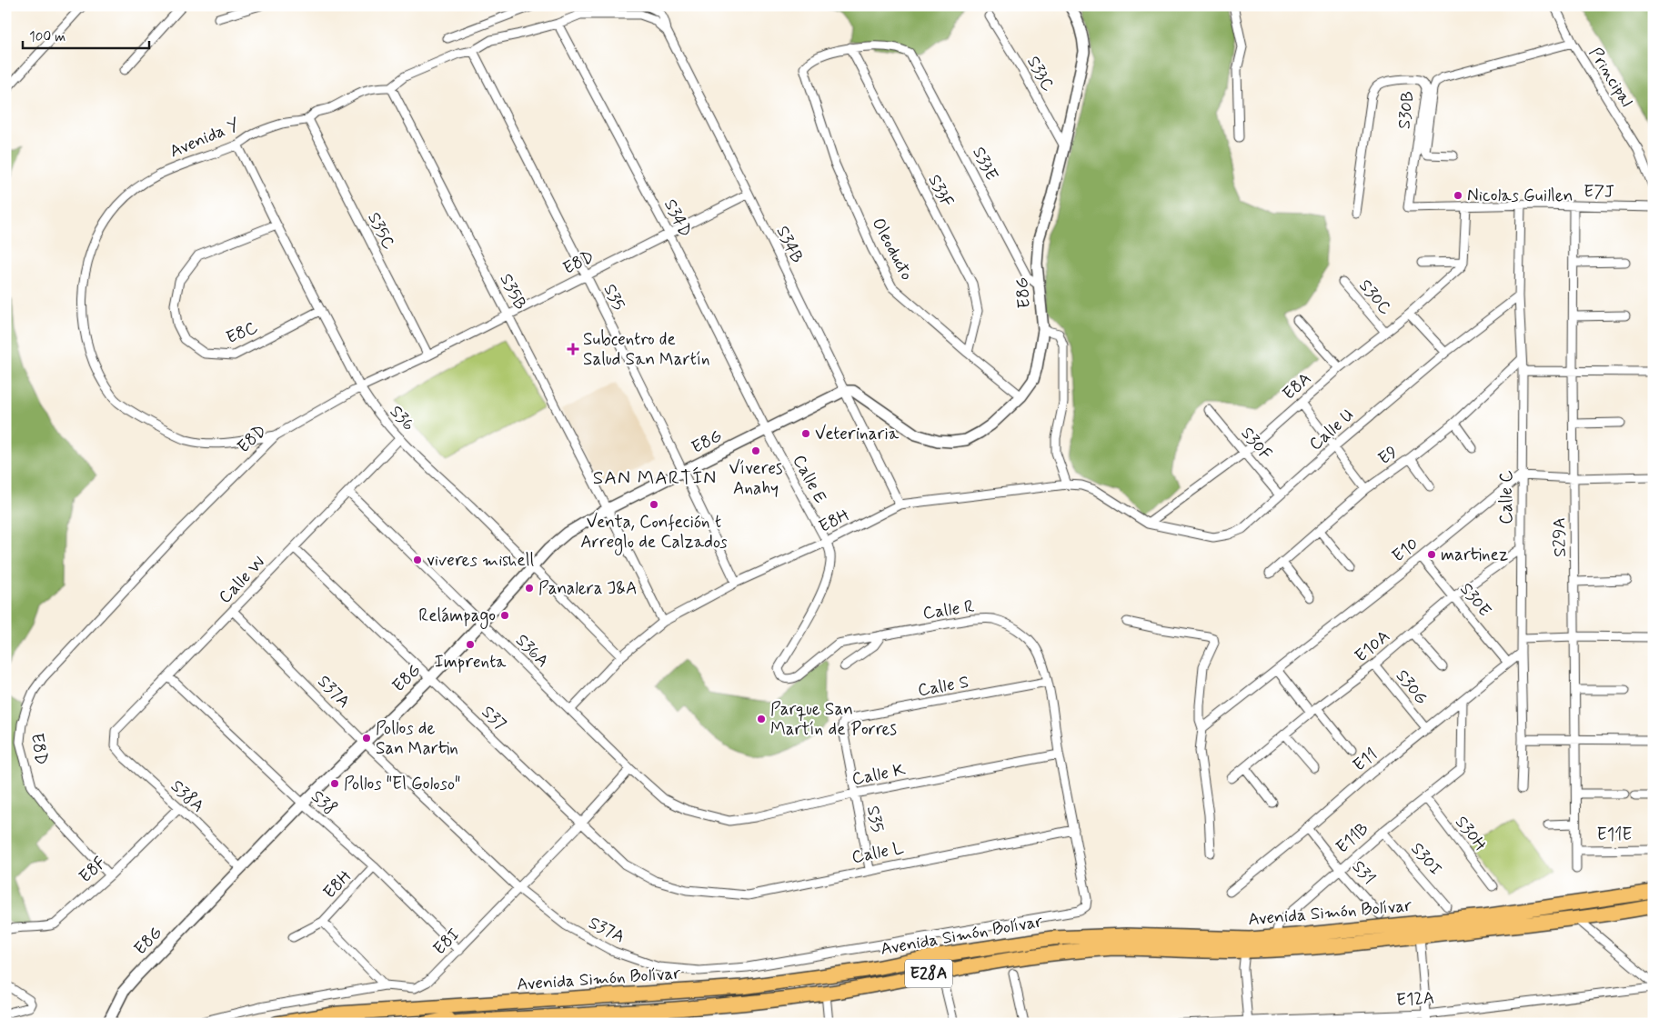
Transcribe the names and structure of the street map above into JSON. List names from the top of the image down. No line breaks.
{"streets":{"highway":["Avenida Simón Bolívar","E28A"],"street":["S33C","Principal","S30B","Avenida Y","S33E","S33F","E7J","S34D","S35C","S34B","Oleoducto","E8D","S35B","E8G","S35","S30C","E8C","E8A","S36","Calle U","S30F","E9","Calle E","Calle C","E8H","S29A","E10","Calle W","S30E","Calle R","E10A","S36A","Calle S","S30G","S37A","S37","E11","Calle K","S38A","S38","S30H","E11E","E11B","Calle L","S30I","E8F","S31","E8I","E12A"]},"crossings":[["S33C","E8G"],["S30B","E7J"],["Avenida Y","S34D"],["Avenida Y","S35C"],["Avenida Y","S34B"],["Avenida Y","E8D"],["Avenida Y","S35B"],["Avenida Y","S35"],["Avenida Y","S36"],["S33E","S33F"],["S33E","Oleoducto"],["S33E","E8G"],["S33F","Oleoducto"],["E7J","Calle C"],["E7J","S29A"],["S34D","E8D"],["S34D","E8G"],["S34D","Calle E"],["S35C","E8D"],["S34B","E8D"],["S34B","E8G"],["S34B","E8H"],["Oleoducto","E8G"],["E8D","S35B"],["E8D","S35"],["E8D","S36"],["E8D","E8F"],["S35B","E8G"],["S35B","E8H"],["E8G","S35"],["E8G","S36"],["E8G","Calle E"],["E8G","S36A"],["E8G","S37A"],["E8G","S37"],["E8G","S38A"],["E8G","S38"],["S35","E8H"],["S35","Calle S"],["S35","Calle K"],["S35","Calle L"],["S30C","E8A"],["E8C","S36"],["E8A","Calle U"],["E8A","S30F"],["E8A","E8H"],["S36","E8H"],["S36","Calle W"],["Calle U","S30F"],["Calle U","Calle C"],["Calle U","E8H"],["E9","Calle C"],["Calle E","E8H"],["Calle E","Calle R"],["Calle C","E10"],["Calle C","E10A"],["Calle C","E11"],["E8H","Calle R"],["E8H","S36A"],["E8H","S38"],["S29A","E11E"],["E10","S30E"],["Calle W","S36A"],["Calle W","S37A"],["Calle W","S37"],["Calle W","S38A"],["Calle W","S38"],["S30E","E10A"],["S30E","E11"],["Calle R","Calle S"],["Calle R","S37A"],["Calle R","Calle K"],["Calle R","Calle L"],["E10A","S30G"],["S36A","Calle K"],["S36A","E8I"],["S30G","E11"],["S37A","E8I"],["S37","Calle L"],["S37","E8I"],["E11","E11B"],["E11","S31"],["S38A","E8F"],["S38","E8I"],["S30H","E11B"],["E11B","S30I"],["E11B","S31"],["E11B","Avenida Simón Bolívar"]],"districts":["SAN MARTÍN"],"places":{"other":["Nicolas Guillen","Veterinaria","Víveres Anahy","Venta, Confeción t Arreglo de Calzados","martinez","viveres mishell","Panalera J&A","Relámpago","Imprenta","Parque San Martín de Porres","Pollos de San Martin","Pollos \"El Goloso\""],"health":["Subcentro de Salud San Martín"]},"scale_bar":"100 m"}
